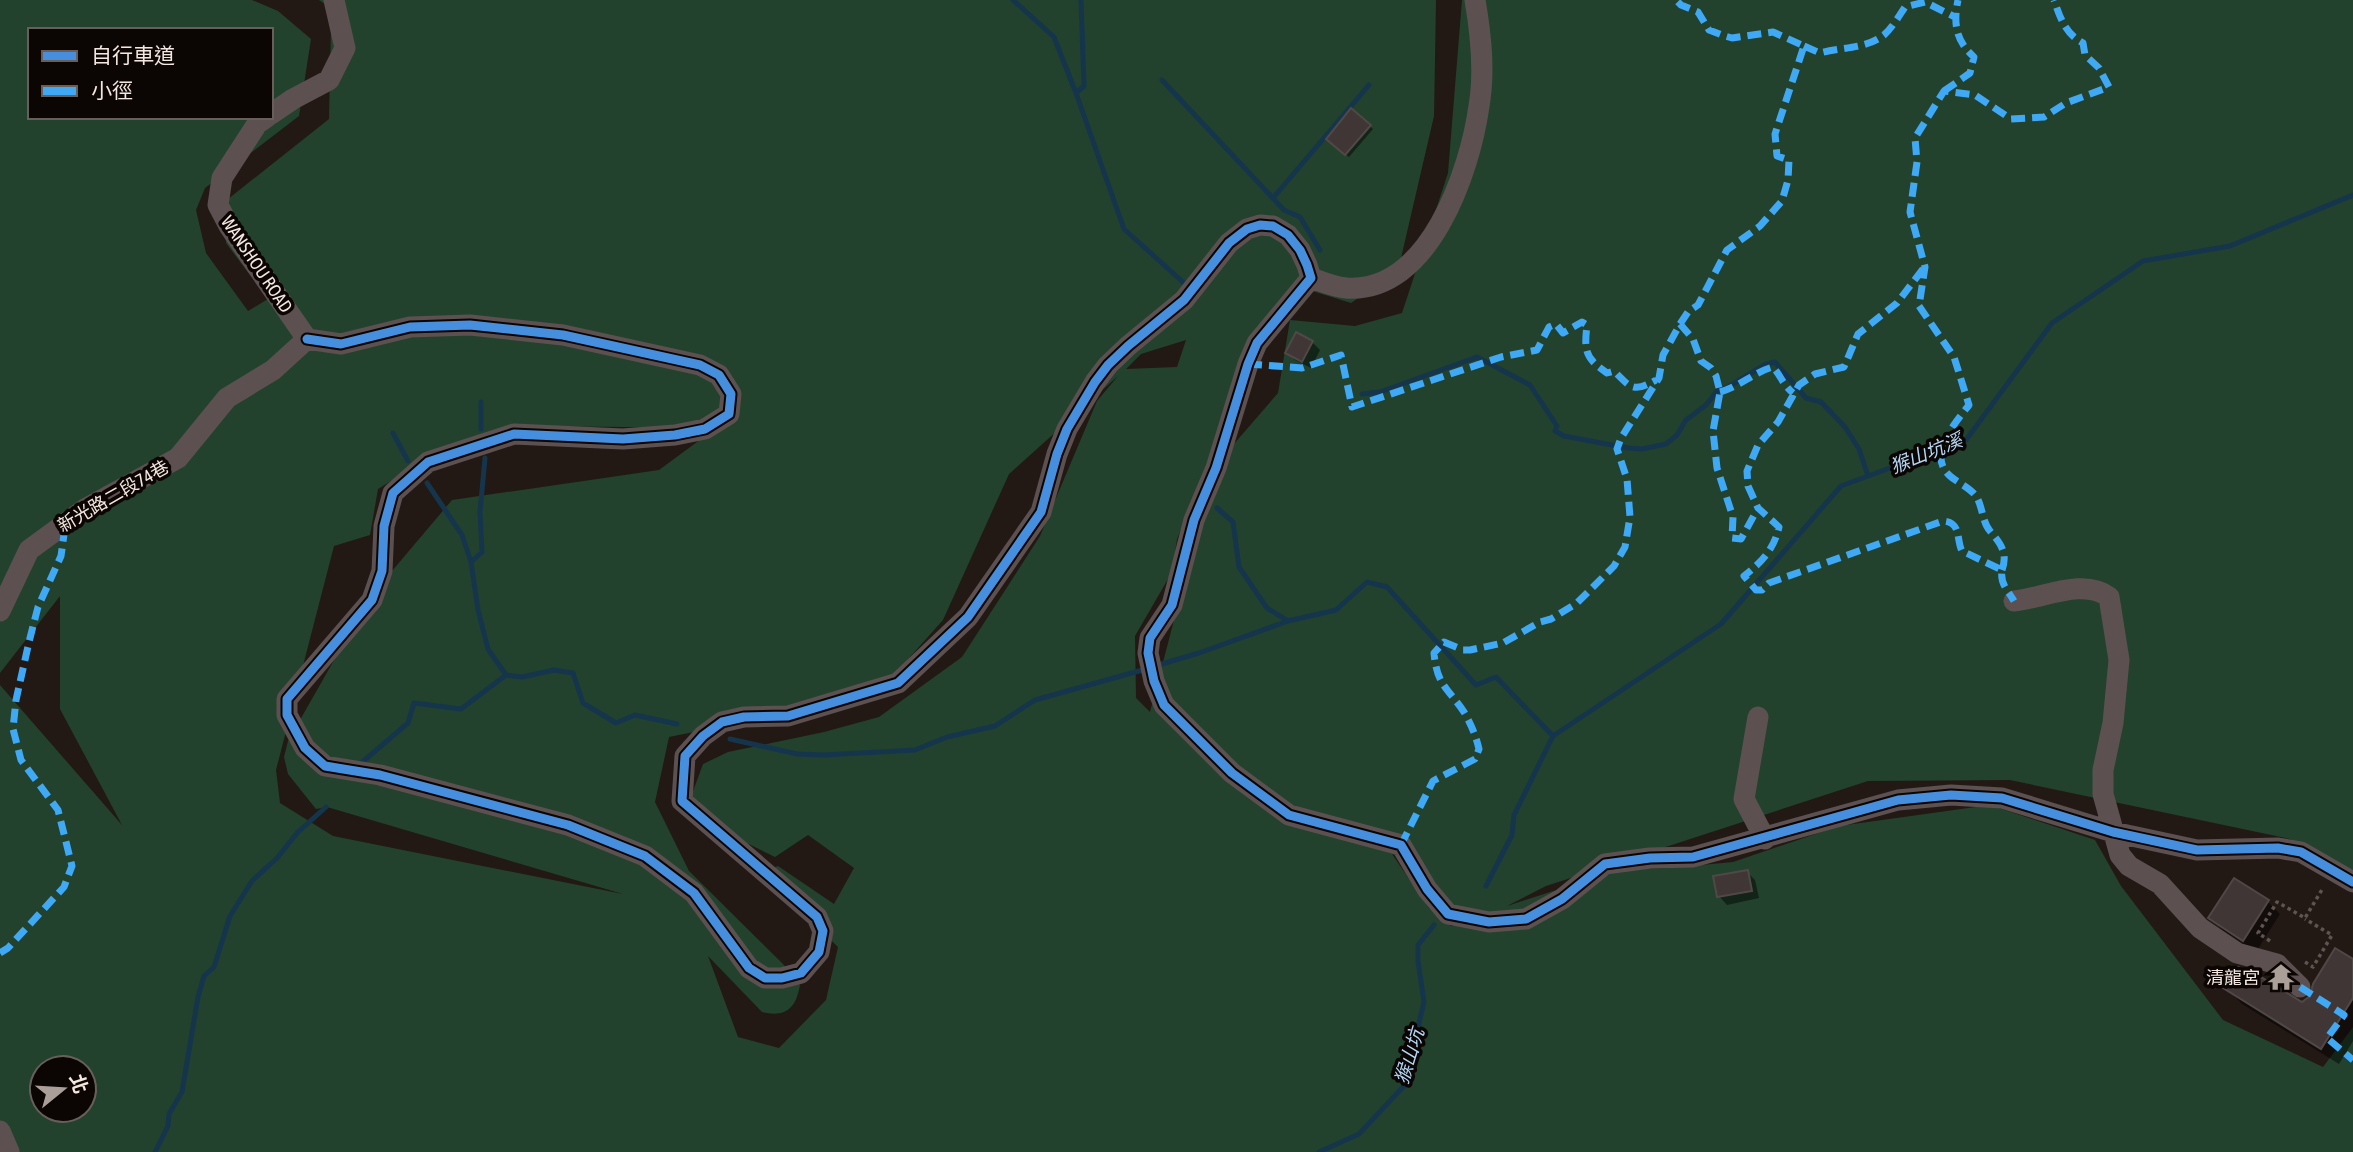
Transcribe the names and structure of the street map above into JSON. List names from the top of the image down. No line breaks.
{"streets":{"street":["WANSHOU ROAD","新光路二段74巷"]},"crossings":[["WANSHOU ROAD","新光路二段74巷"]],"water":["猴山坑溪","猴山坑"],"places":{"temple":["清龍宮"]},"legend":["自行車道","小徑"],"north":"right"}
